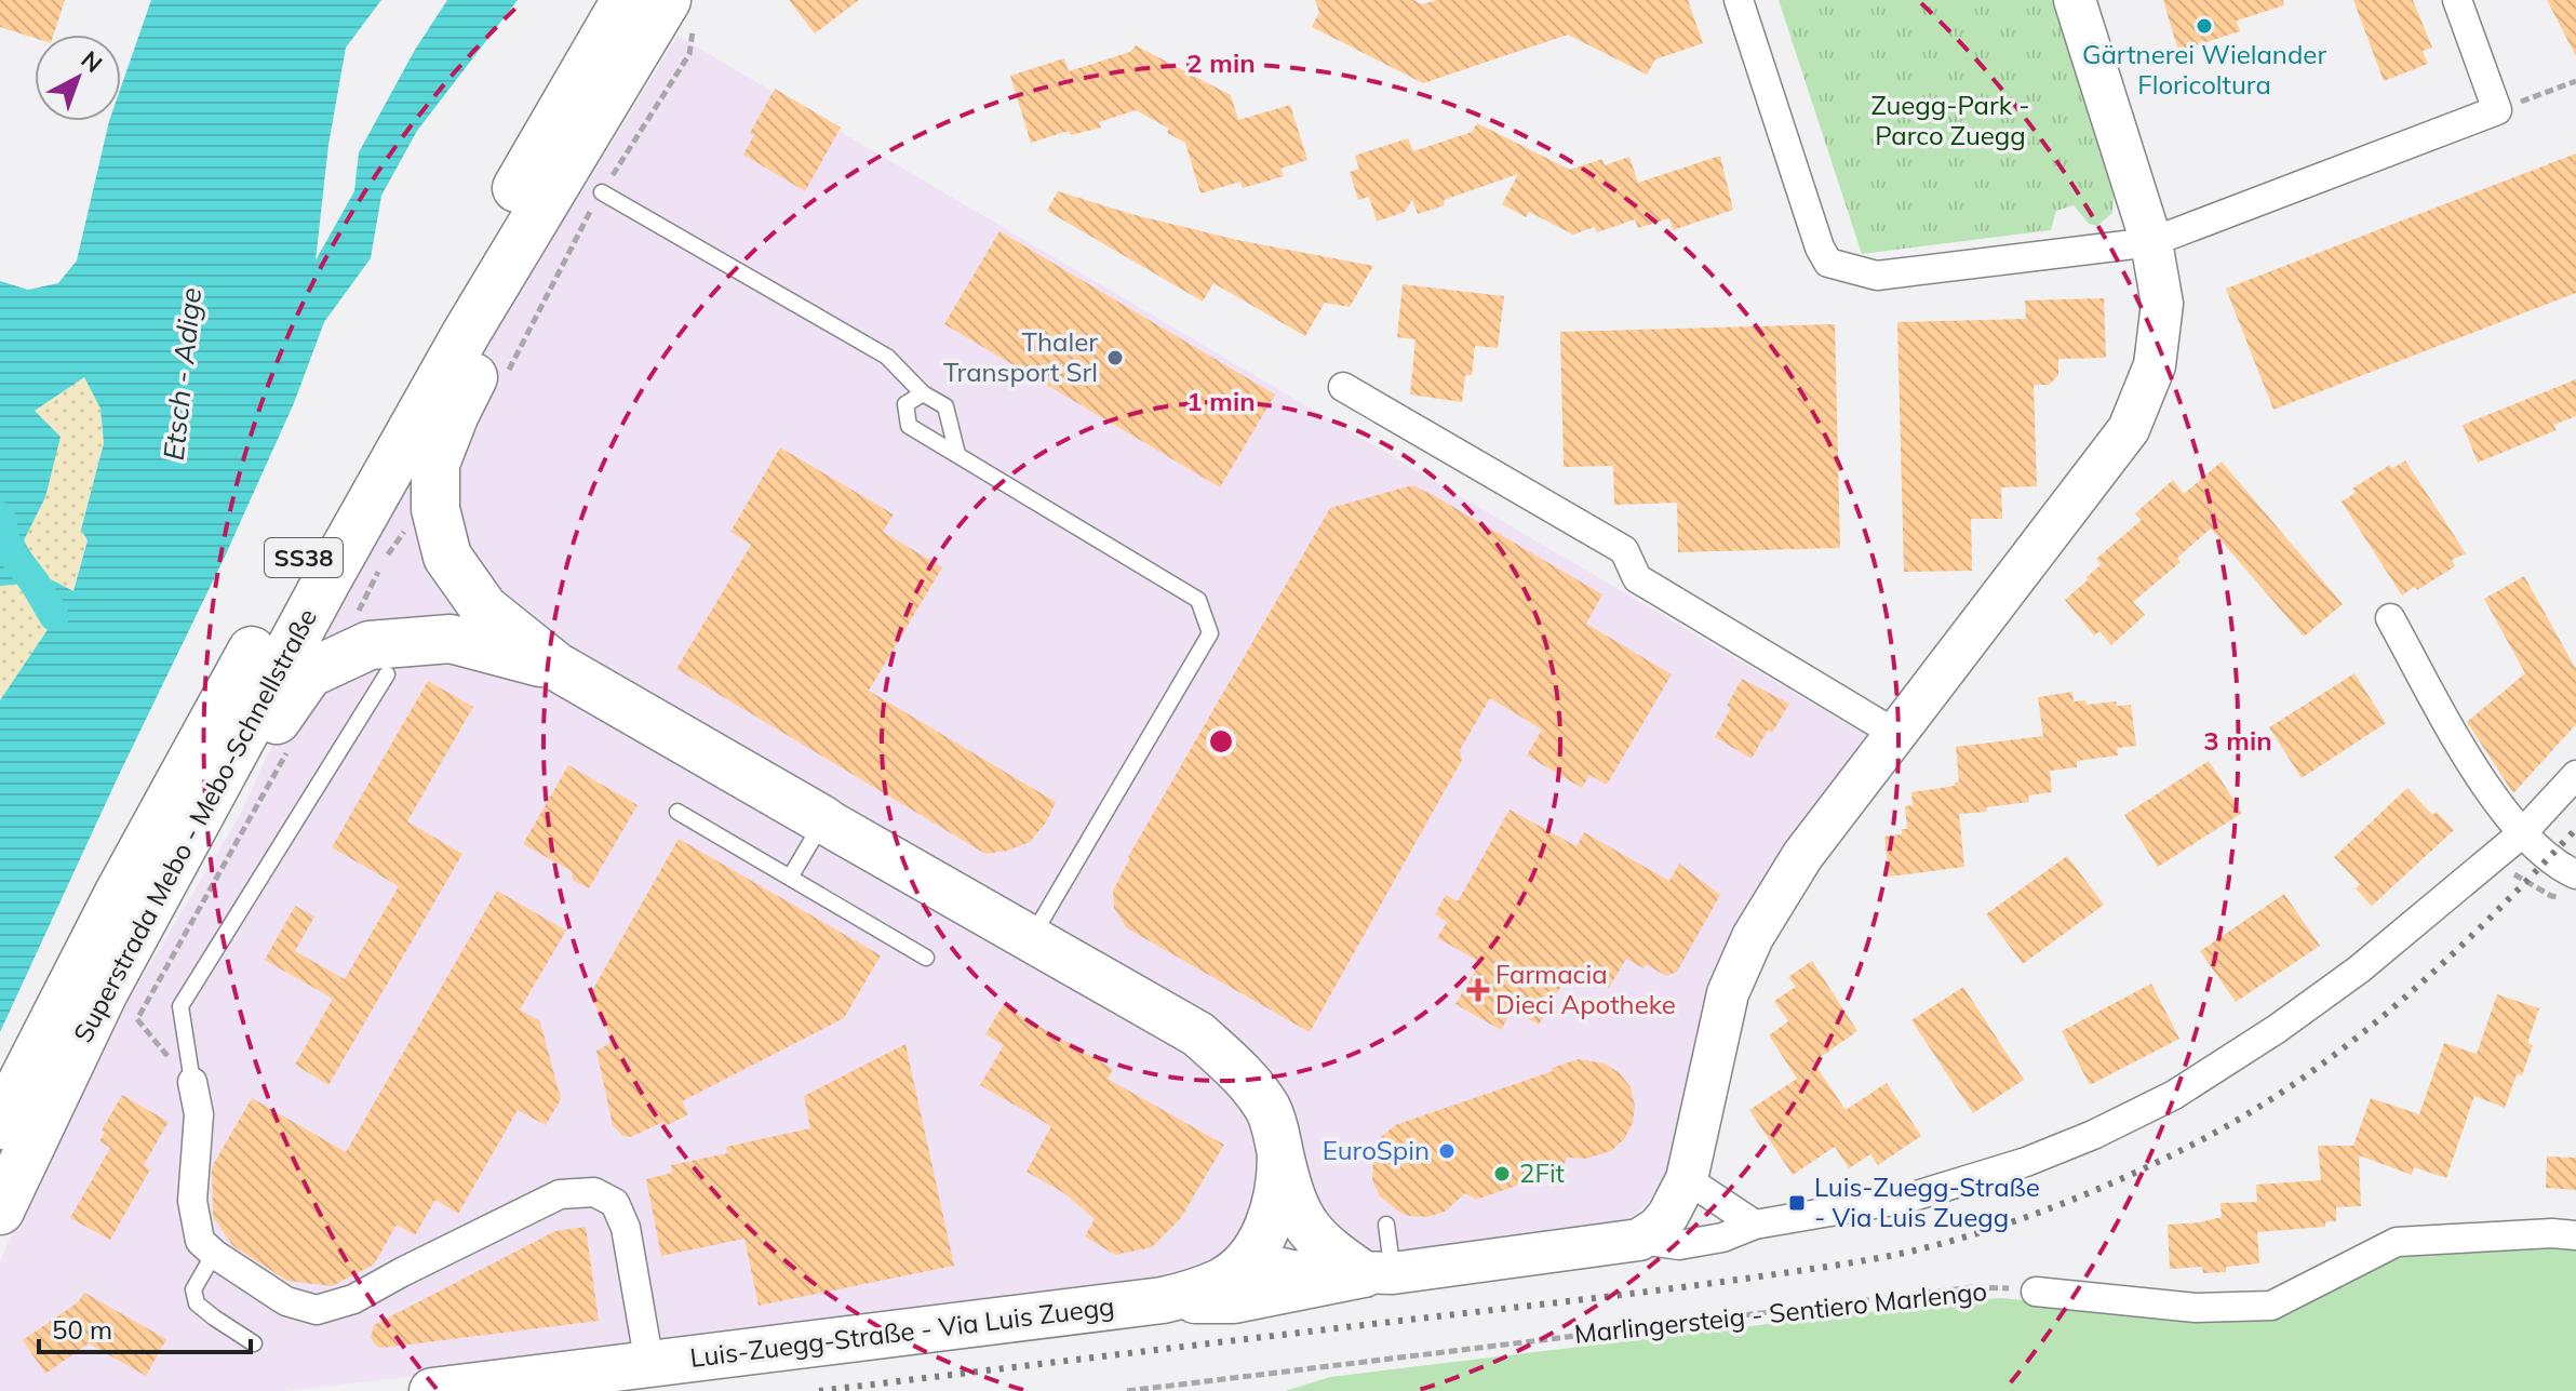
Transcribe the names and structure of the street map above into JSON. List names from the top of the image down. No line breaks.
{"streets":{"highway":["SS38","Superstrada Mebo - Mebo-Schnellstraße"],"main road":["Luis-Zuegg-Straße - Via Luis Zuegg"],"path":["Marlingersteig - Sentiero Marlengo"]},"water":["Etsch - Adige"],"parks":["Zuegg-Park - Parco Zuegg"],"places":{"other":["Gärtnerei Wielander Floricoltura","Thaler Transport Srl","EuroSpin","2Fit"],"health":["Farmacia Dieci Apotheke"],"transit":["Luis-Zuegg-Straße - Via Luis Zuegg"]},"scale_bar":"50 m","north":"top right","rings":["2 min","1 min","3 min"]}
